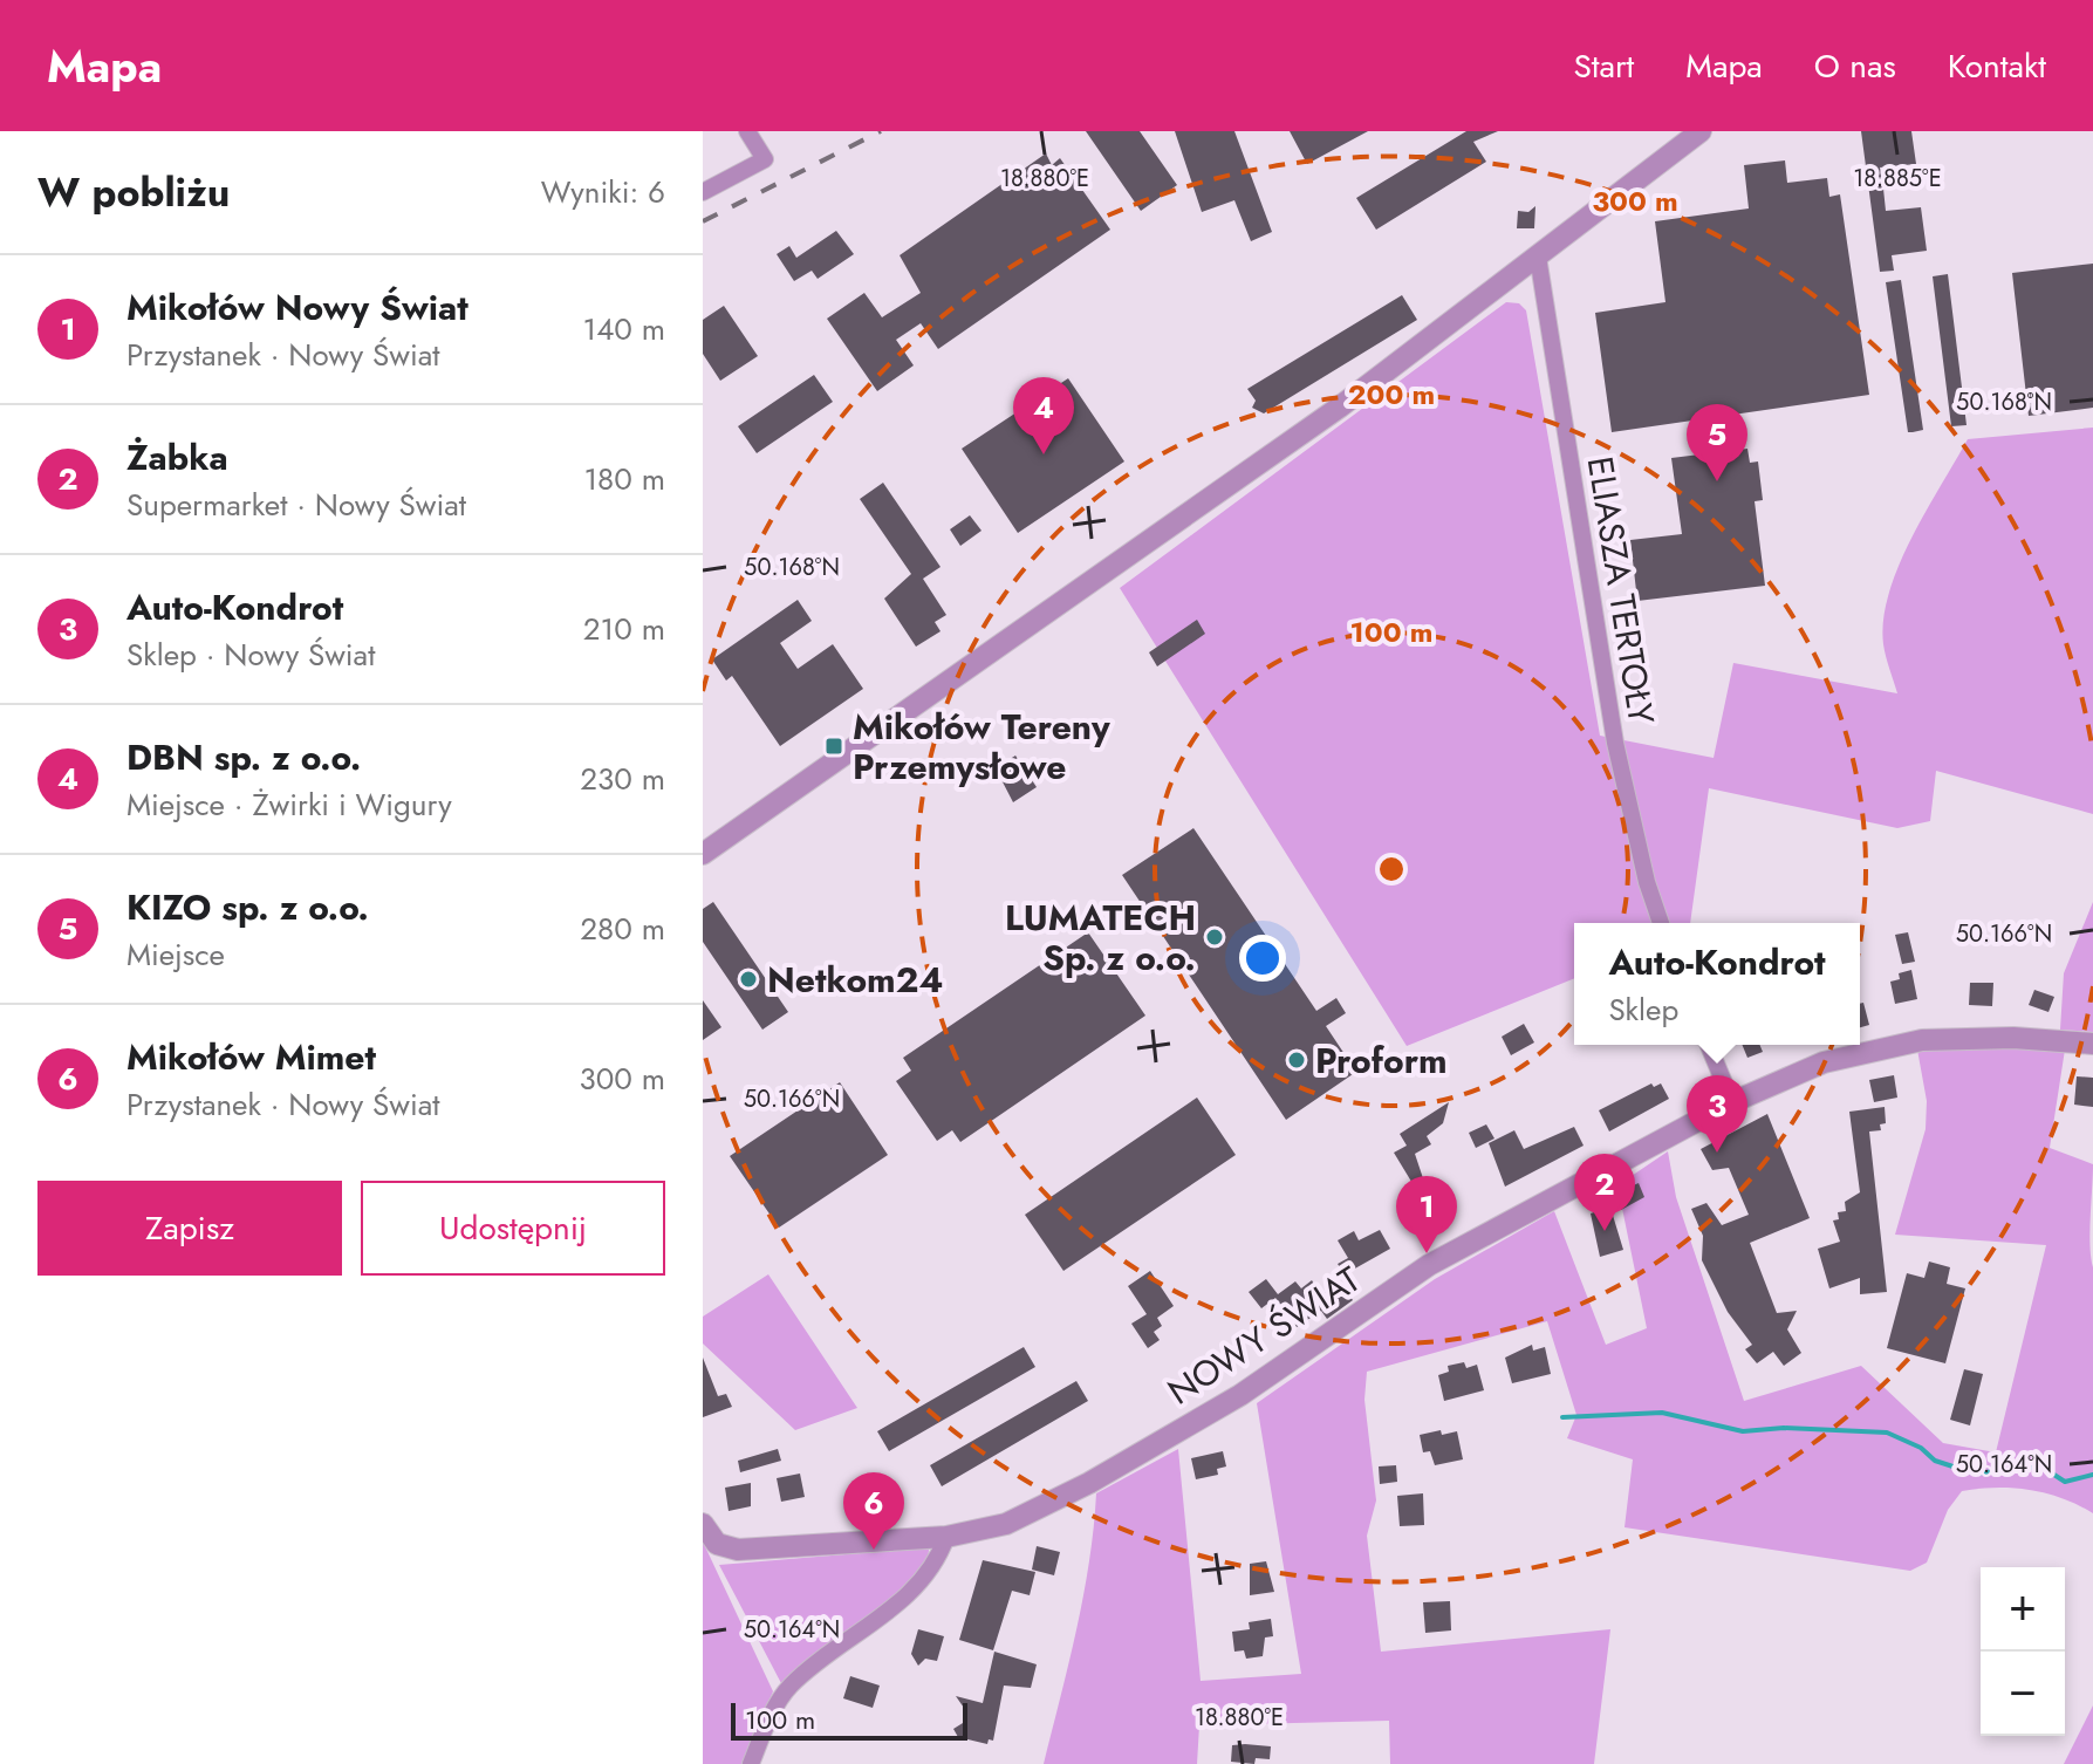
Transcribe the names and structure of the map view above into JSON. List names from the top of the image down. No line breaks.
{"streets":{"street":["ELIASZA TERTOŁY","NOWY ŚWIAT"]},"places":{"transit":["Mikołów Tereny Przemysłowe"],"other":["LUMATECH Sp. z o.o.","Netkom24","Proform"]},"scale_bar":"100 m","page":{"header":"Mapa","nav":["Start","Mapa","O nas","Kontakt"],"heading":["W pobliżu","Wyniki: 6"],"list":[{"mark":"1","name":"Mikołów Nowy Świat","note":"Przystanek · Nowy Świat","value":"140 m"},{"mark":"2","name":"Żabka","note":"Supermarket · Nowy Świat","value":"180 m"},{"mark":"3","name":"Auto-Kondrot","note":"Sklep · Nowy Świat","value":"210 m"},{"mark":"4","name":"DBN sp. z o.o.","note":"Miejsce · Żwirki i Wigury","value":"230 m"},{"mark":"5","name":"KIZO sp. z o.o.","note":"Miejsce","value":"280 m"},{"mark":"6","name":"Mikołów Mimet","note":"Przystanek · Nowy Świat","value":"300 m"}],"pins":["4","5","3","2","1","6"],"popup":["Auto-Kondrot","Sklep"],"buttons":["Zapisz","Udostępnij"],"map_buttons":["+","−"],"scale":"100 m"},"coordinates":["18.880°E","18.885°E","50.168°N","50.166°N","50.164°N"],"rings":["300 m","200 m","100 m"]}
